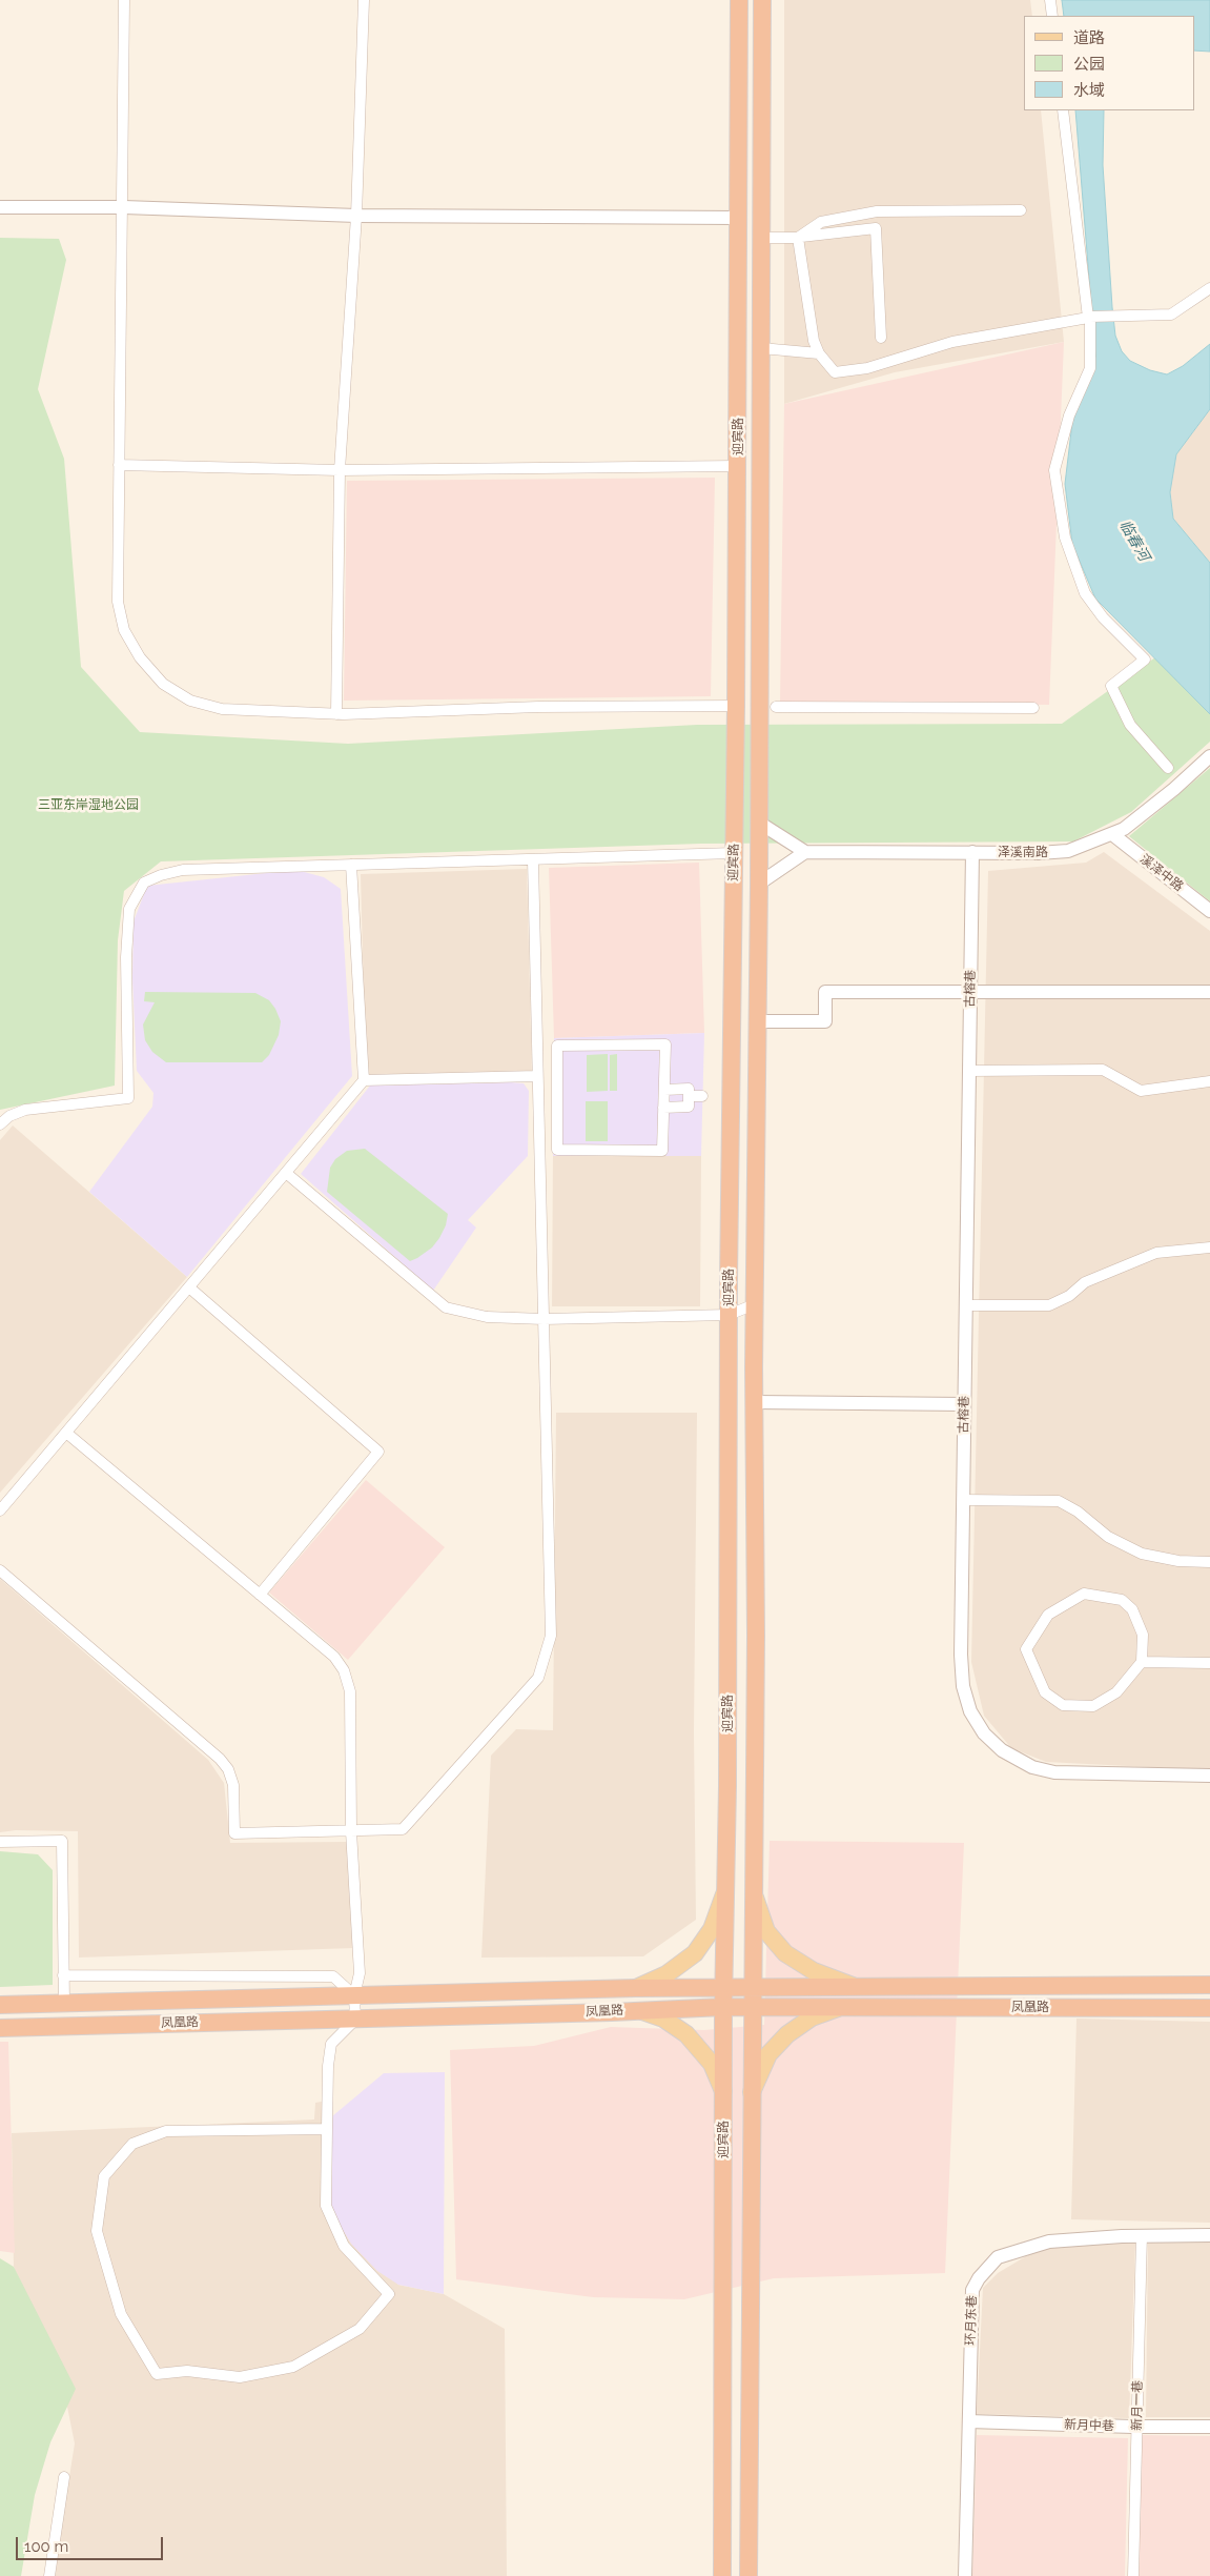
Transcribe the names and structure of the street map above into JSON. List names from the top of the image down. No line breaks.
{"streets":{"highway":["迎宾路","凤凰路"],"street":["泽溪南路","溪泽中路","古榕巷","环月东巷","新月一巷","新月中巷"]},"crossings":[["迎宾路","凤凰路"],["泽溪南路","溪泽中路"],["泽溪南路","古榕巷"],["环月东巷","新月一巷"],["环月东巷","新月中巷"],["新月一巷","新月中巷"]],"water":["临春河"],"parks":["三亚东岸湿地公园"],"legend":["道路","公园","水域"],"scale_bar":"100 m"}
